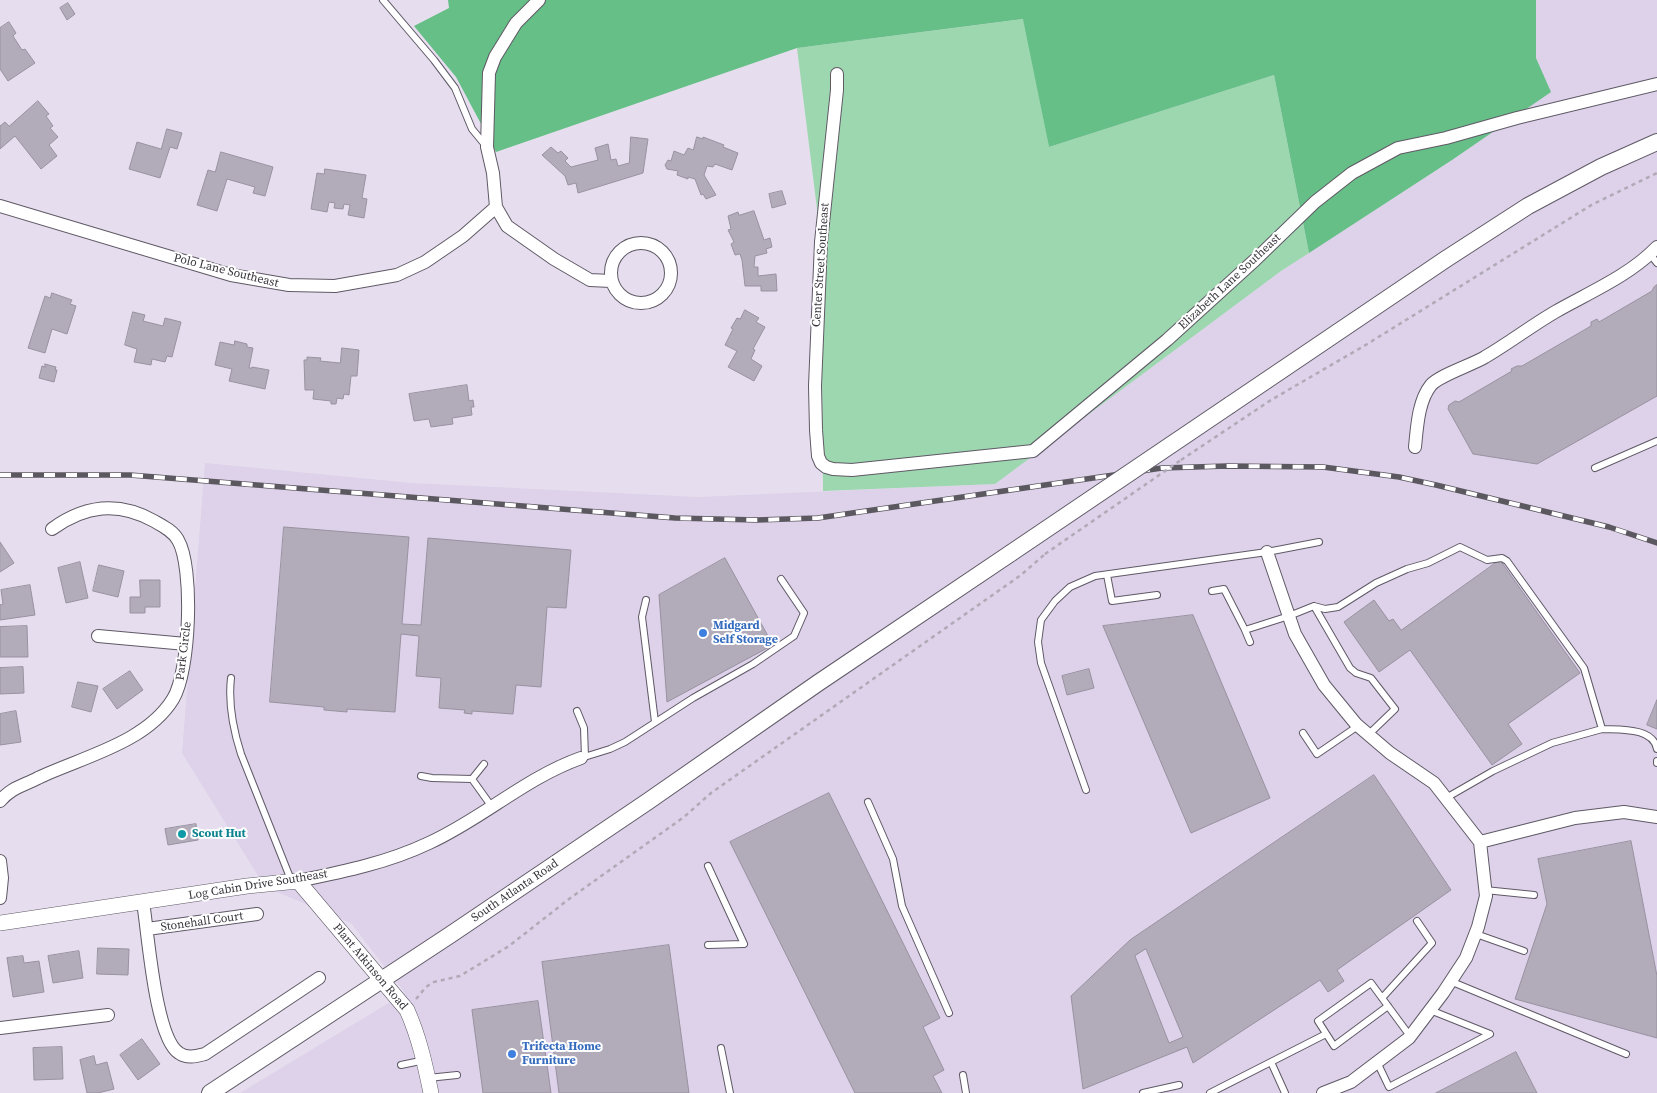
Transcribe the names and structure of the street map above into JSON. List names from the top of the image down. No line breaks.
{"streets":{"main road":["South Atlanta Road"],"street":["Center Street Southeast","Polo Lane Southeast","Elizabeth Lane Southeast","Park Circle","Log Cabin Drive Southeast","Stonehall Court","Plant Atkinson Road"]},"crossings":[["Center Street Southeast","Elizabeth Lane Southeast"],["Log Cabin Drive Southeast","Plant Atkinson Road"],["South Atlanta Road","Plant Atkinson Road"]],"places":["Midgard Self Storage","Scout Hut","Trifecta Home Furniture"]}
